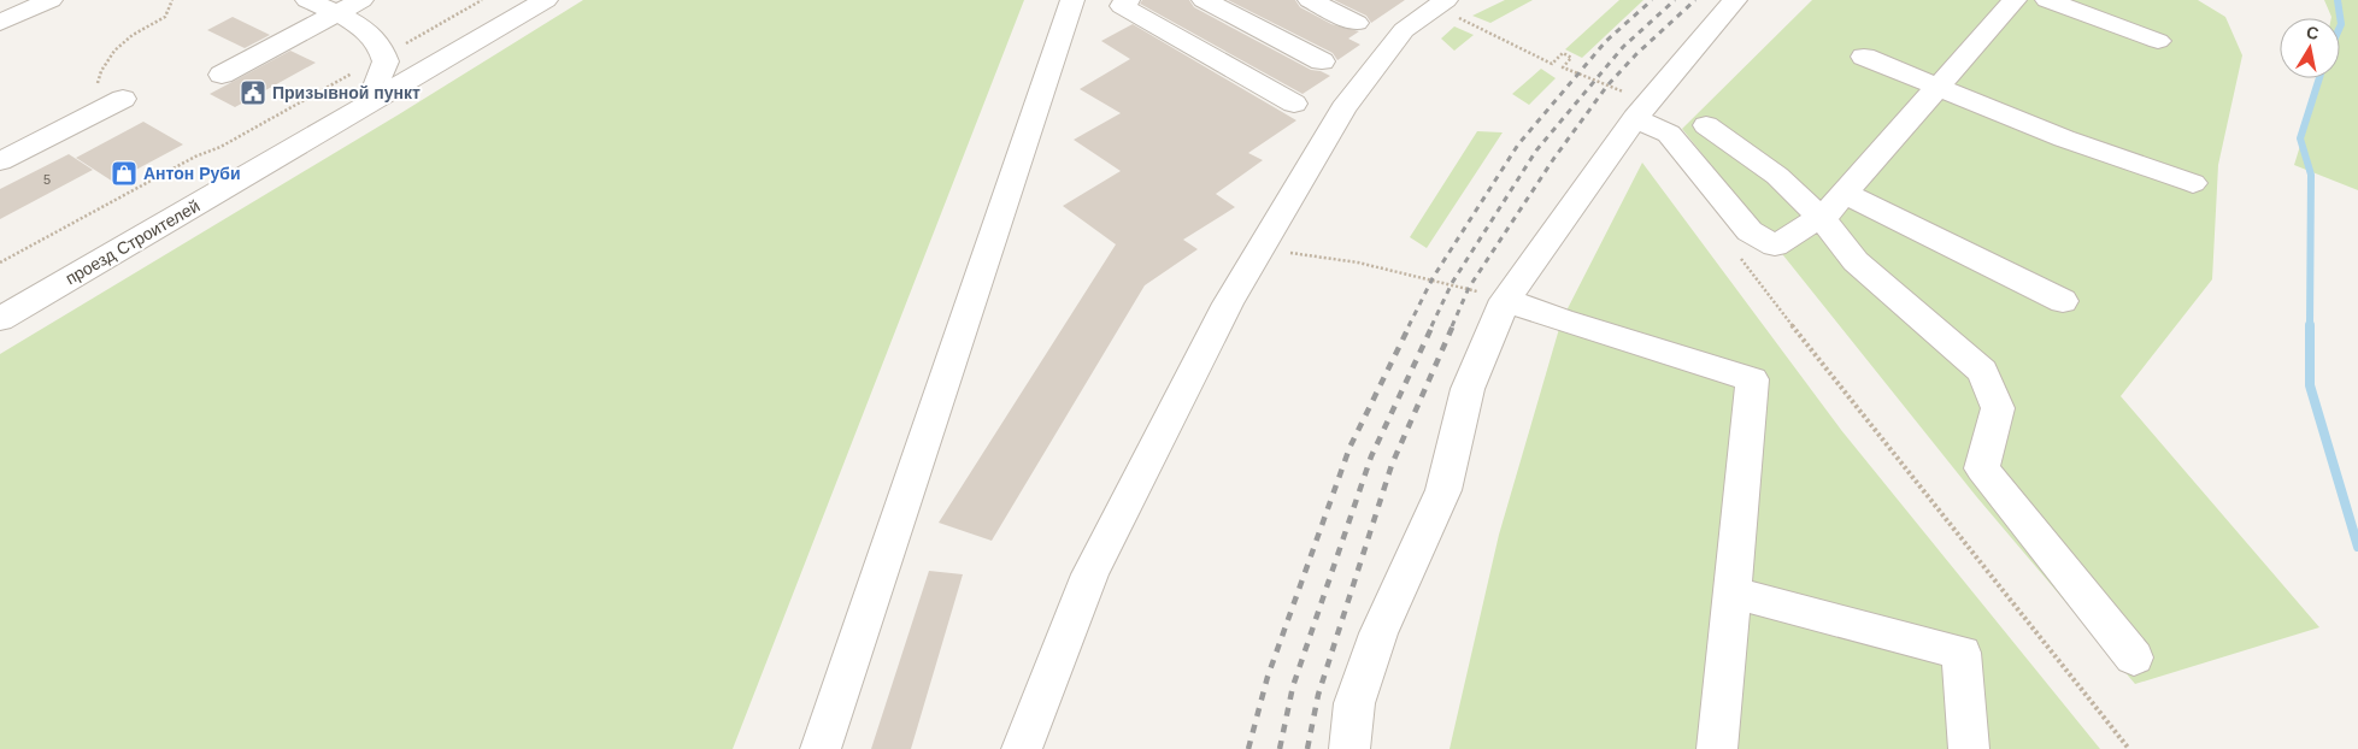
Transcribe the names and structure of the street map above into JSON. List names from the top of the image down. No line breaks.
{"streets":{"street":["проезд Строителей"]},"places":{"public building":["Призывной пункт"],"shop":["Антон Руби"]},"house_numbers":["5"],"north":"top"}
